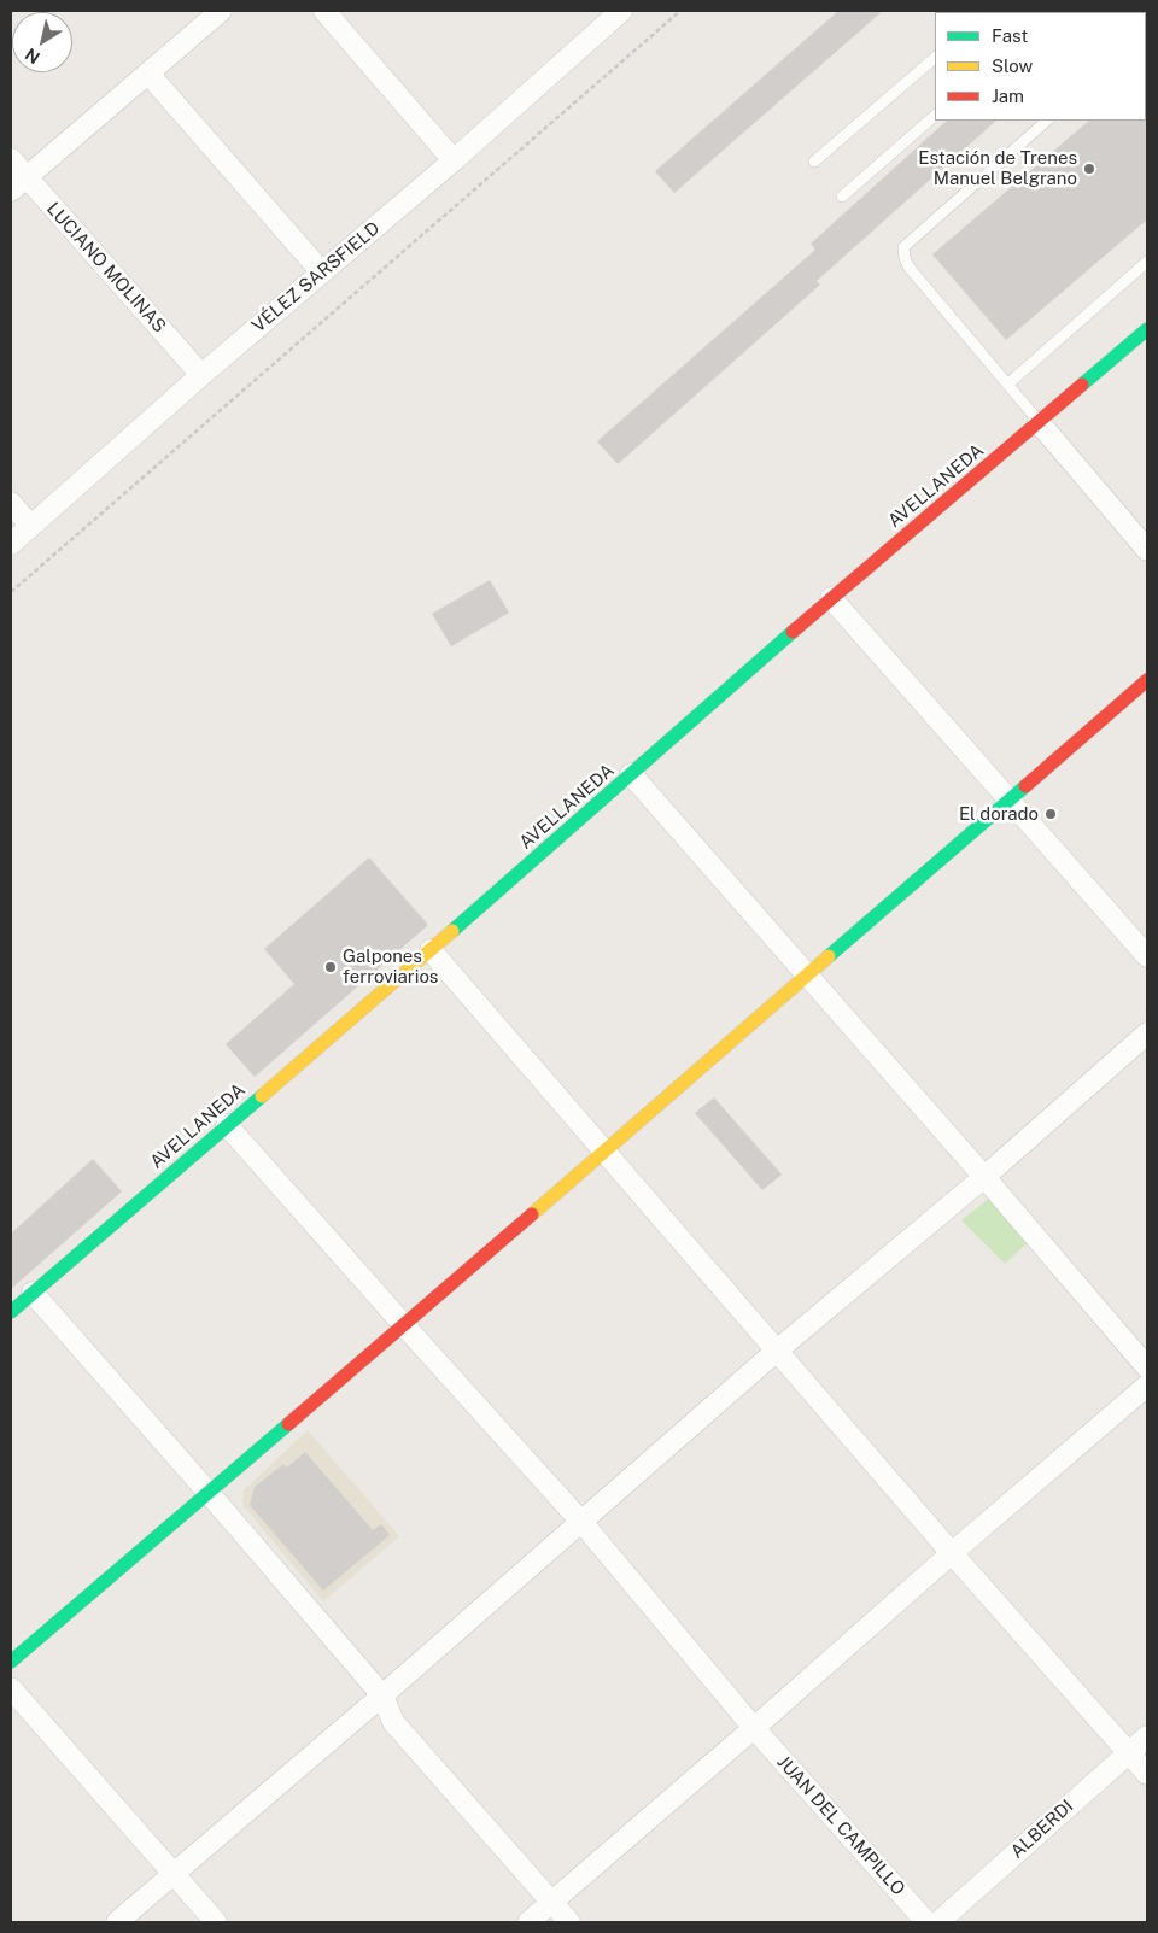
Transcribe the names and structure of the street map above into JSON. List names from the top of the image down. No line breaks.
{"streets":{"street":["LUCIANO MOLINAS","VÉLEZ SARSFIELD","AVELLANEDA","JUAN DEL CAMPILLO","ALBERDI"]},"crossings":[["LUCIANO MOLINAS","VÉLEZ SARSFIELD"],["AVELLANEDA","JUAN DEL CAMPILLO"]],"places":["Estación de Trenes Manuel Belgrano","El dorado","Galpones ferroviarios"],"legend":["Fast","Slow","Jam"],"north":"bottom left"}
